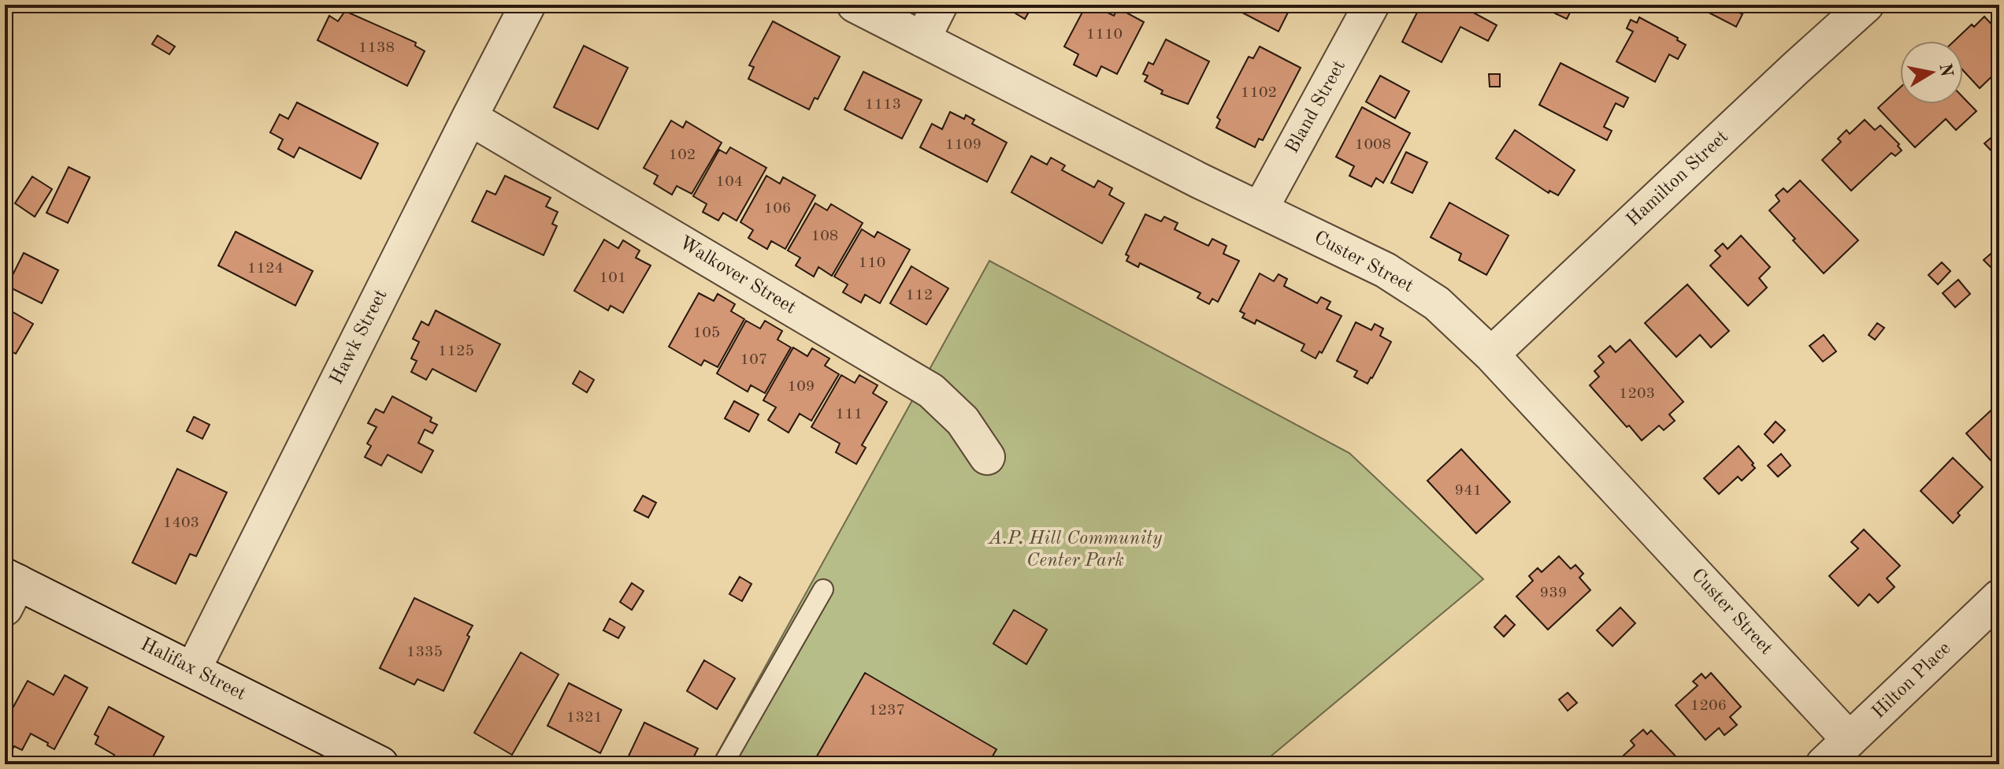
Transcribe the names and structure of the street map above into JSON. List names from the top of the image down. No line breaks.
{"streets":{"street":["Bland Street","Hamilton Street","Custer Street","Walkover Street","Hawk Street","Halifax Street","Hilton Place"]},"crossings":[["Bland Street","Custer Street"],["Hamilton Street","Custer Street"],["Custer Street","Hilton Place"],["Walkover Street","Hawk Street"],["Hawk Street","Halifax Street"]],"parks":["A.P. Hill Community Center Park"],"house_numbers":["1110","1138","1102","1113","1109","1008","102","104","106","108","110","1124","101","112","105","1125","107","109","1203","111","941","1403","939","1335","1206","1237","1321"],"north":"right"}
